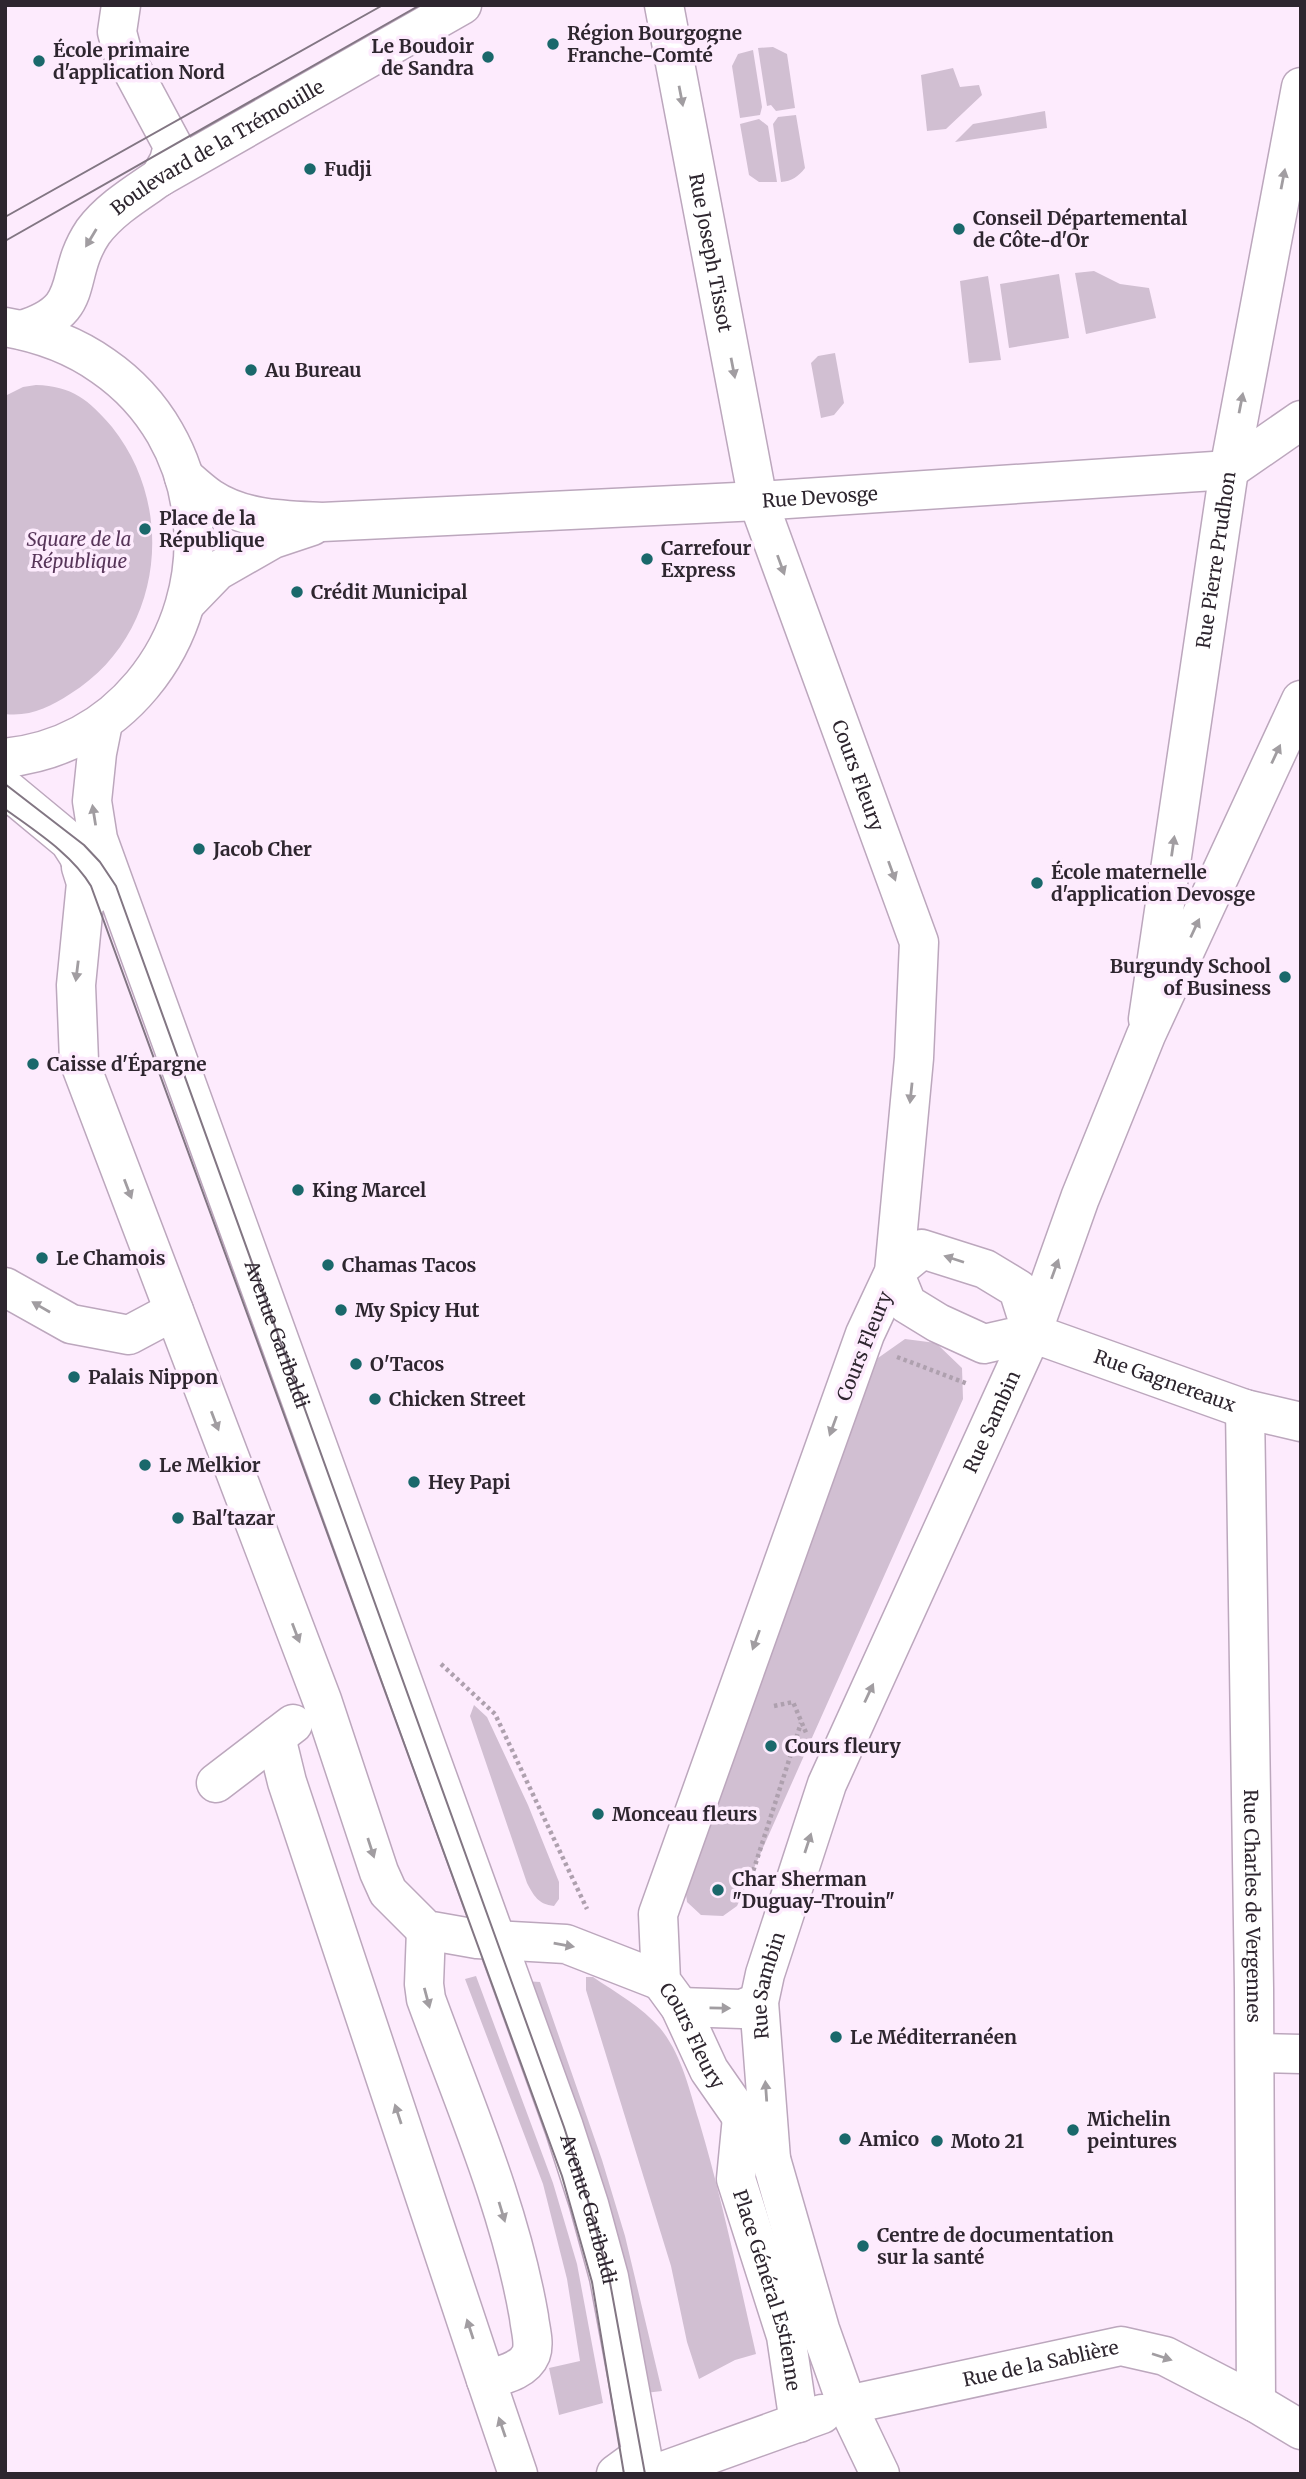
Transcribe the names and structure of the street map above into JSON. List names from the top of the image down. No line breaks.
{"streets":{"main road":["Boulevard de la Trémouille","Rue Joseph Tissot","Rue Devosge","Rue Pierre Prudhon","Cours Fleury","Avenue Garibaldi","Rue Gagnereaux","Rue Sambin","Rue Charles de Vergennes","Place Général Estienne","Rue de la Sablière"]},"crossings":[["Rue Joseph Tissot","Rue Devosge"],["Rue Joseph Tissot","Cours Fleury"],["Rue Devosge","Rue Pierre Prudhon"],["Rue Devosge","Cours Fleury"],["Rue Pierre Prudhon","Rue Sambin"],["Cours Fleury","Rue Sambin"],["Cours Fleury","Place Général Estienne"],["Rue Gagnereaux","Rue Sambin"],["Rue Gagnereaux","Rue Charles de Vergennes"],["Rue Sambin","Place Général Estienne"],["Rue Charles de Vergennes","Rue de la Sablière"],["Place Général Estienne","Rue de la Sablière"]],"one_way":["Rue Joseph Tissot","Rue Pierre Prudhon","Cours Fleury","Rue Sambin","Rue de la Sablière"],"parks":["Square de la République"],"places":["Région Bourgogne Franche-Comté","Le Boudoir de Sandra","École primaire d'application Nord","Fudji","Conseil Départemental de Côte-d'Or","Au Bureau","Place de la République","Carrefour Express","Crédit Municipal","Jacob Cher","École maternelle d'application Devosge","Burgundy School of Business","Caisse d'Épargne","King Marcel","Le Chamois","Chamas Tacos","My Spicy Hut","O'Tacos","Palais Nippon","Chicken Street","Le Melkior","Hey Papi","Bal'tazar","Cours fleury","Monceau fleurs","Char Sherman \"Duguay-Trouin\"","Le Méditerranéen","Michelin peintures","Amico","Moto 21","Centre de documentation sur la santé"]}
